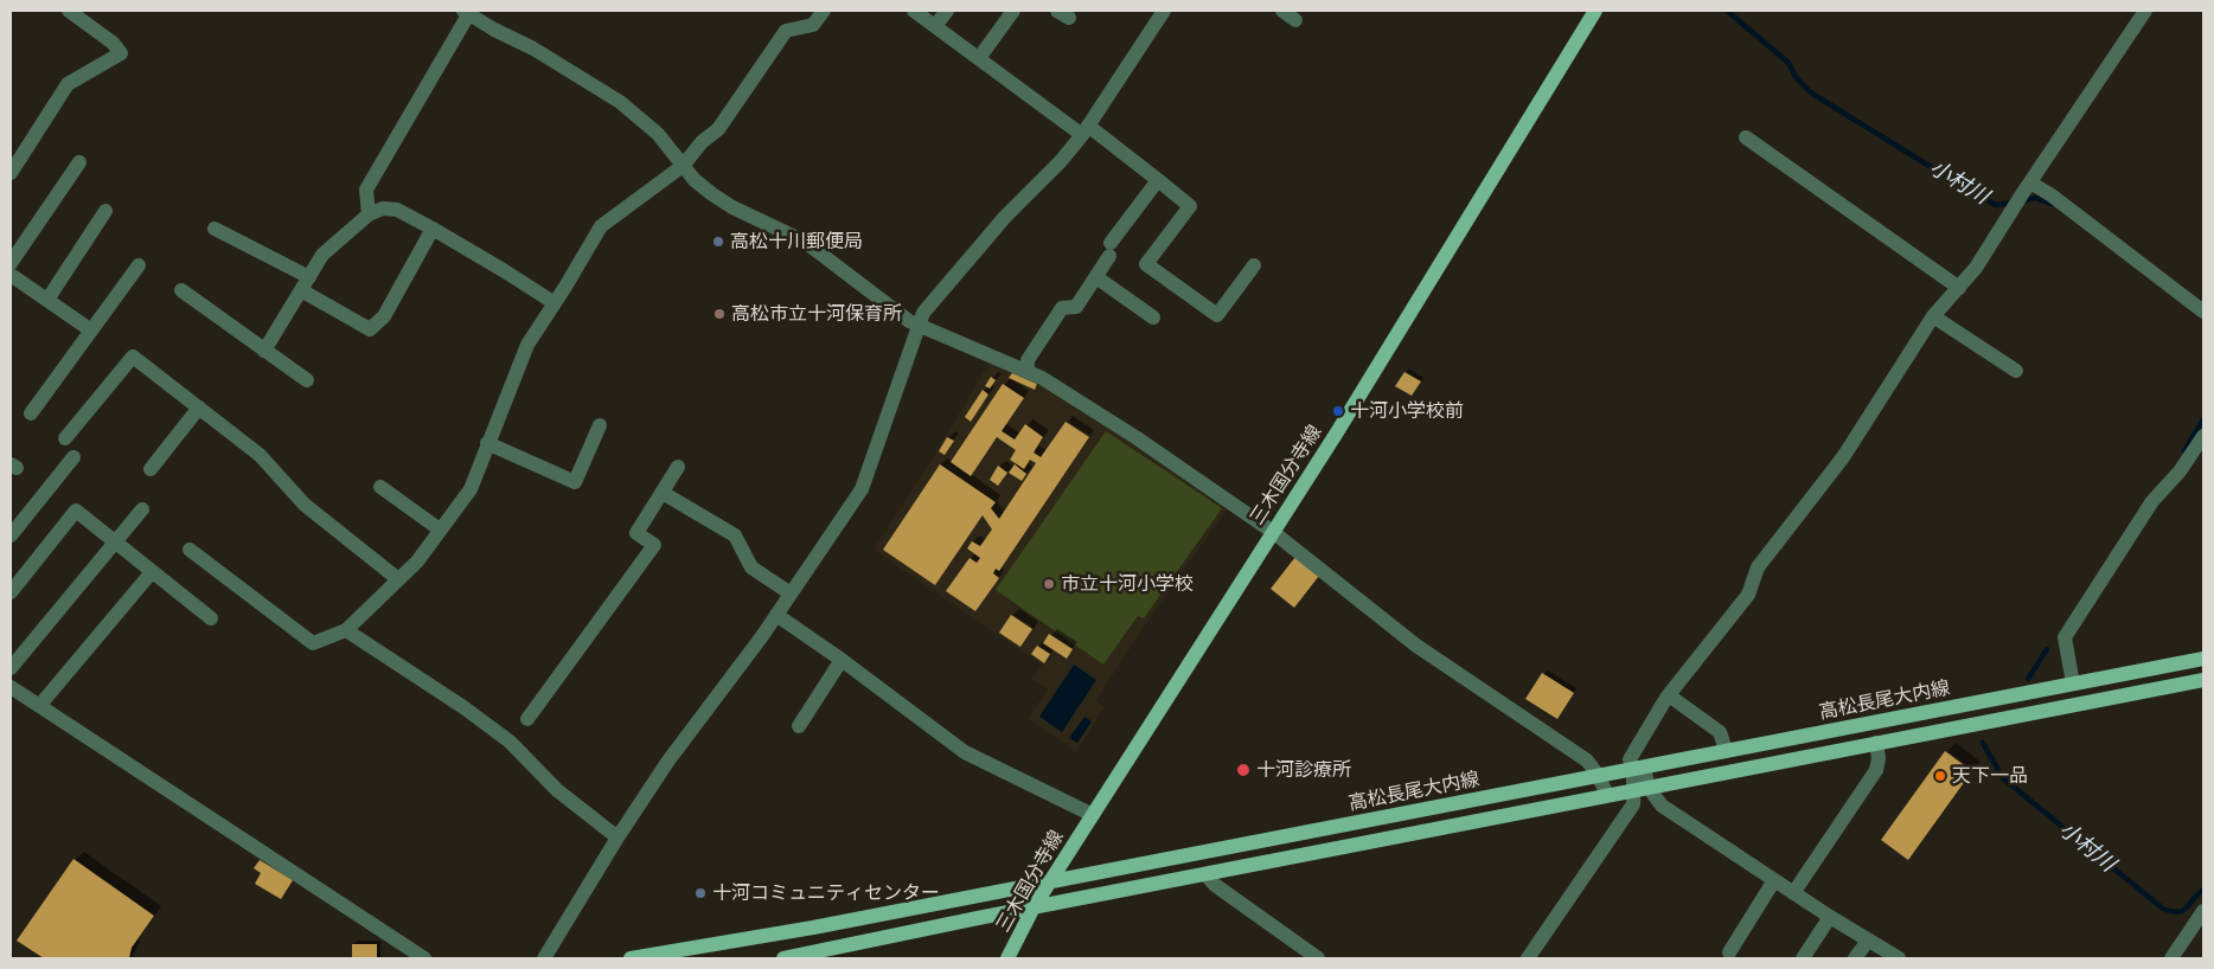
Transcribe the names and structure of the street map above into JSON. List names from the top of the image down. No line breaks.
{"streets":{"main road":["三木国分寺線","高松長尾大内線"]},"crossings":[["三木国分寺線","高松長尾大内線"]],"water":["小村川"],"places":["高松十川郵便局","高松市立十河保育所","十河小学校前","市立十河小学校","十河診療所","天下一品","十河コミュニティセンター"]}
